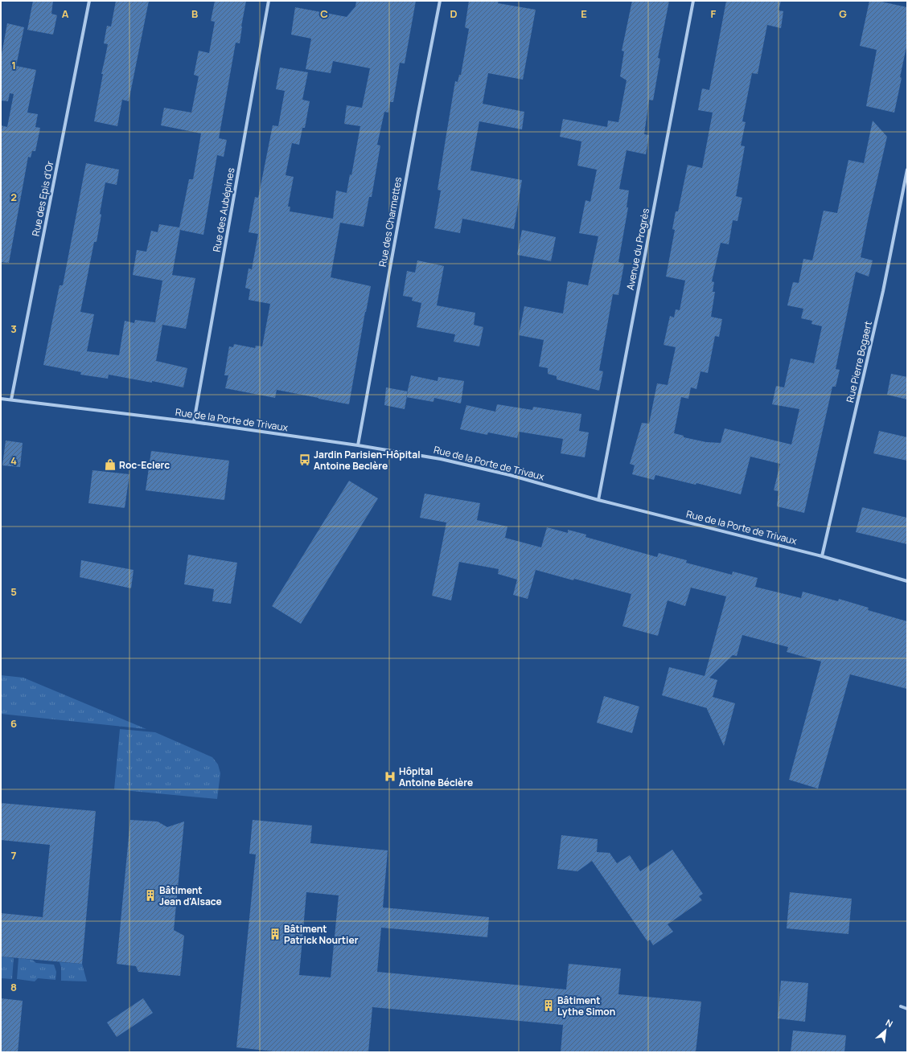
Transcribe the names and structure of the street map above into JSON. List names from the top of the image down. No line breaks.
{"streets":{"street":["Rue des Epis d'Or","Rue des Aubépines","Rue des Charmettes","Avenue du Progrès","Rue Pierre Bogaert","Rue de la Porte de Trivaux"]},"crossings":[["Rue des Epis d'Or","Rue de la Porte de Trivaux"],["Rue des Aubépines","Rue de la Porte de Trivaux"],["Rue des Charmettes","Rue de la Porte de Trivaux"],["Avenue du Progrès","Rue de la Porte de Trivaux"],["Rue Pierre Bogaert","Rue de la Porte de Trivaux"]],"places":{"bus stop":["Jardin Parisien-Hôpital Antoine Beclère"],"shop":["Roc-Eclerc"],"hospital":["Hôpital Antoine Béclère"],"building":["Bâtiment Jean d'Alsace","Bâtiment Patrick Nourtier","Bâtiment Lythe Simon"]},"north":"top right","grid":{"columns":["A","B","C","D","E","F","G"],"rows":["1","2","3","4","5","6","7","8"]}}
